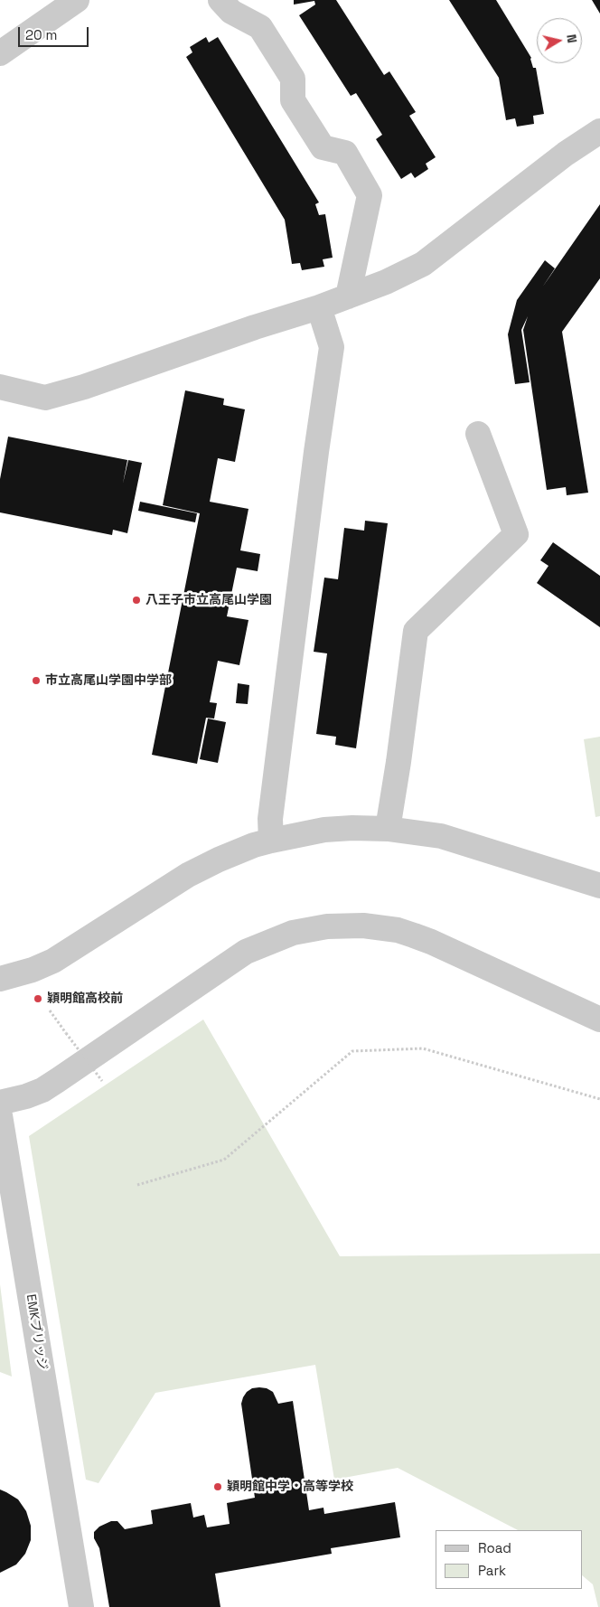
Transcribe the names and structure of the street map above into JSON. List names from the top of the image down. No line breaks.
{"streets":{"street":["EMKブリッジ"]},"places":["八王子市立高尾山学園","市立高尾山学園中学部","穎明館高校前","穎明館中学・高等学校"],"legend":["Road","Park"],"scale_bar":"20 m","north":"right"}
